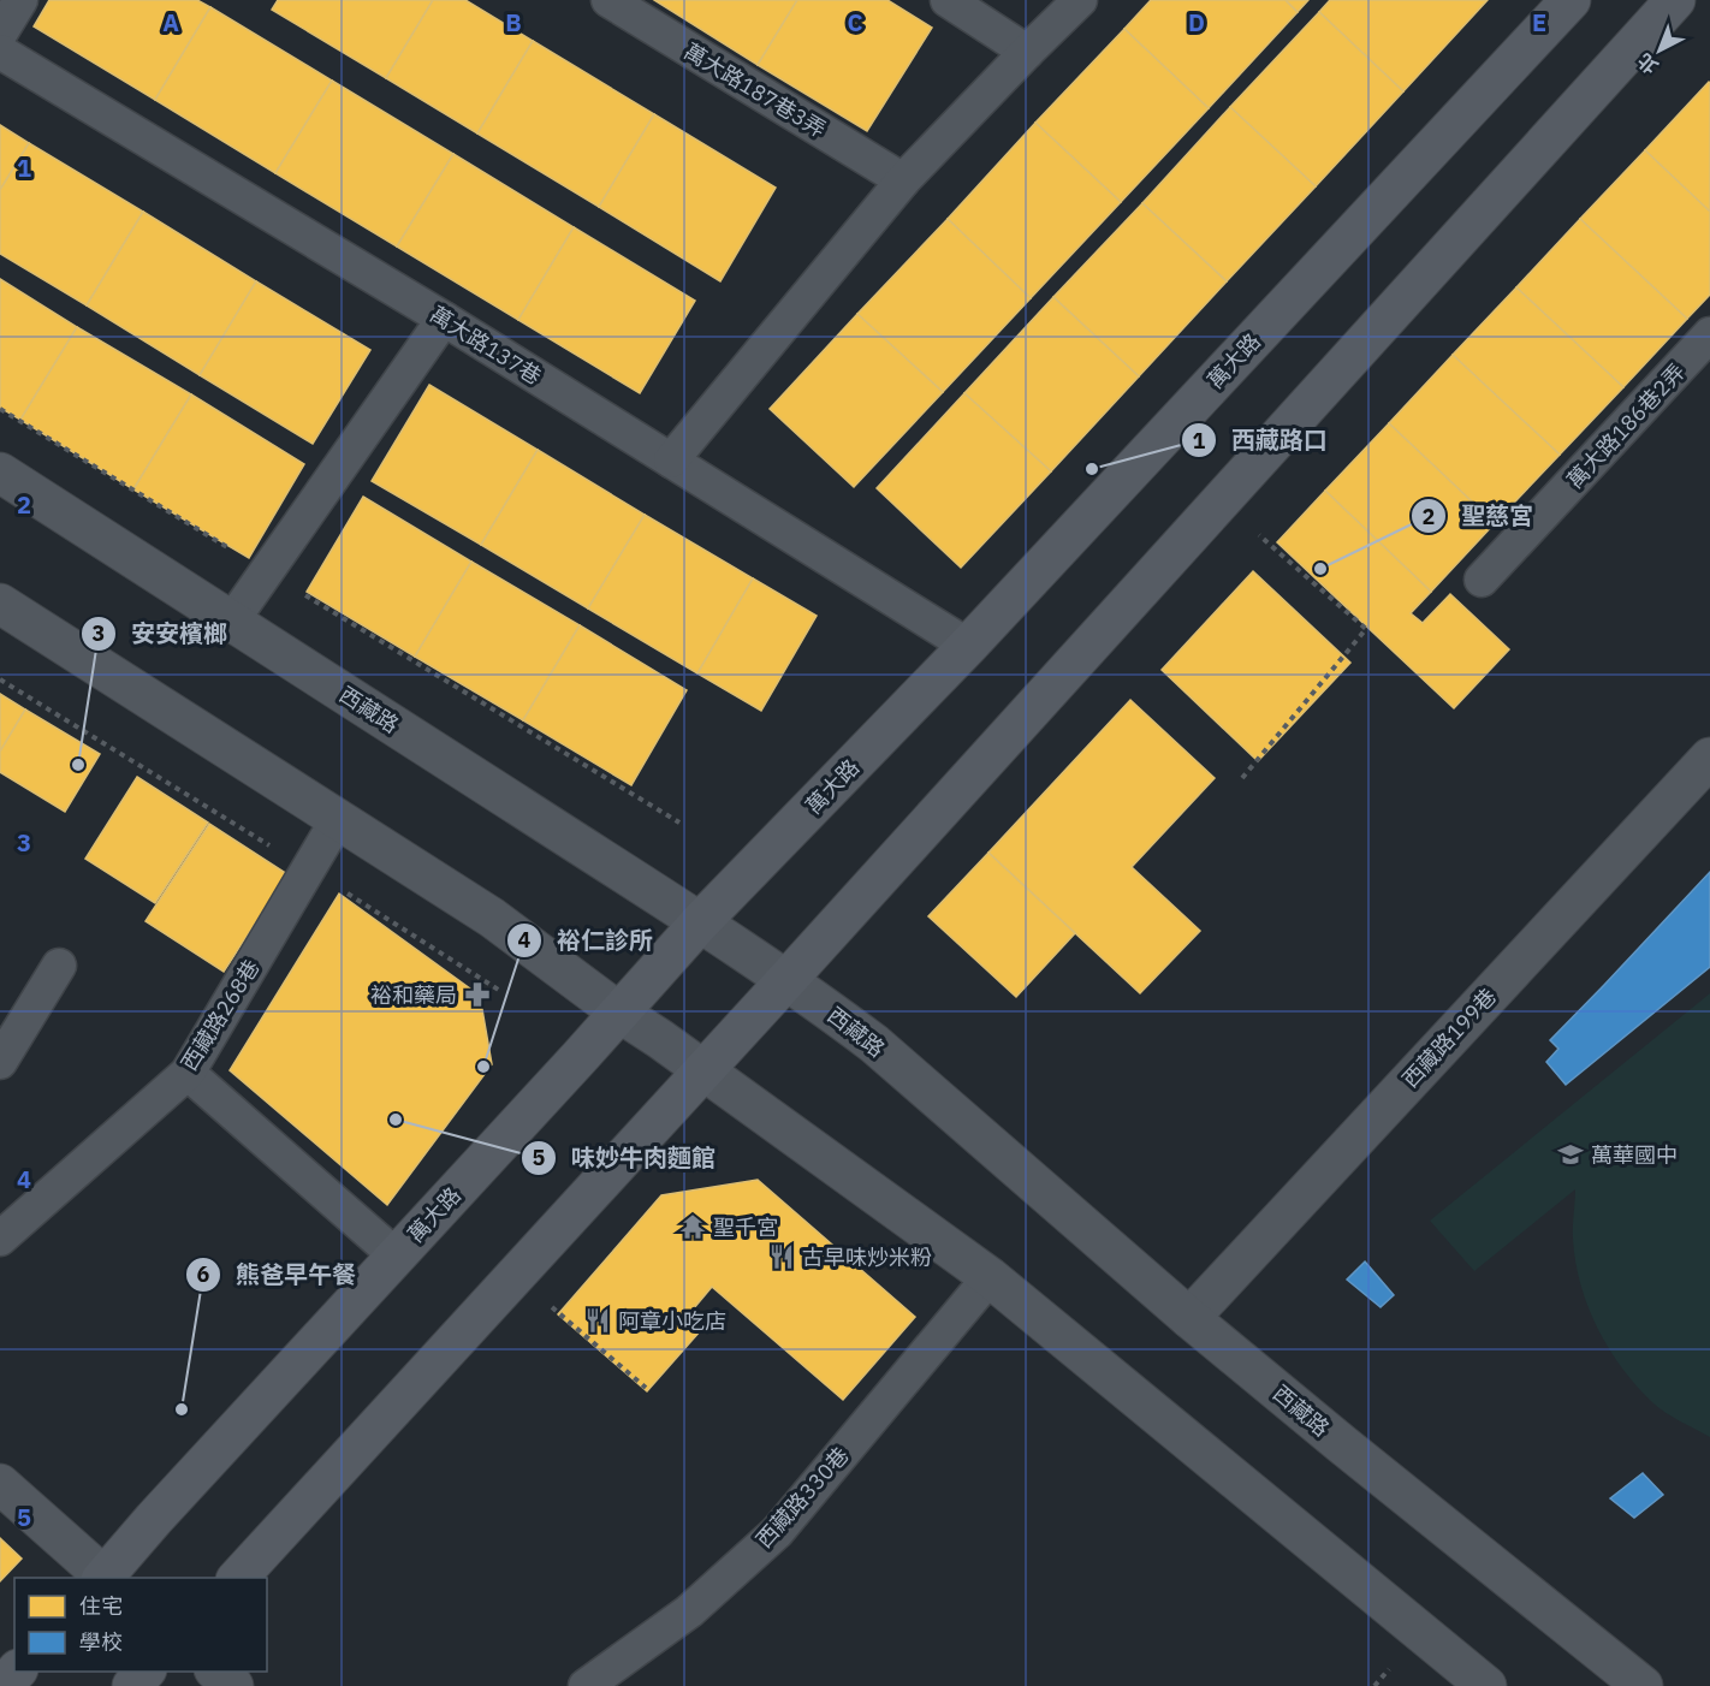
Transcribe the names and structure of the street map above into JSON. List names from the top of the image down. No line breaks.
{"streets":{"main road":["萬大路"],"street":["西藏路","西藏路199巷"],"lane":["萬大路187巷3弄","萬大路137巷","萬大路186巷2弄","西藏路268巷","西藏路330巷"]},"crossings":[["萬大路137巷","萬大路"],["萬大路","西藏路"],["西藏路","西藏路199巷"]],"places":{"other":["西藏路口","聖慈宮","安安檳榔","裕仁診所","味妙牛肉麵館","熊爸早午餐"],"pharmacy":["裕和藥局"],"school or university":["萬華國中"],"temple":["聖千宮"],"restaurant":["古早味炒米粉","阿章小吃店"]},"legend":["住宅","學校"],"north":"bottom left","grid":{"columns":["A","B","C","D","E"],"rows":["1","2","3","4","5"]}}
